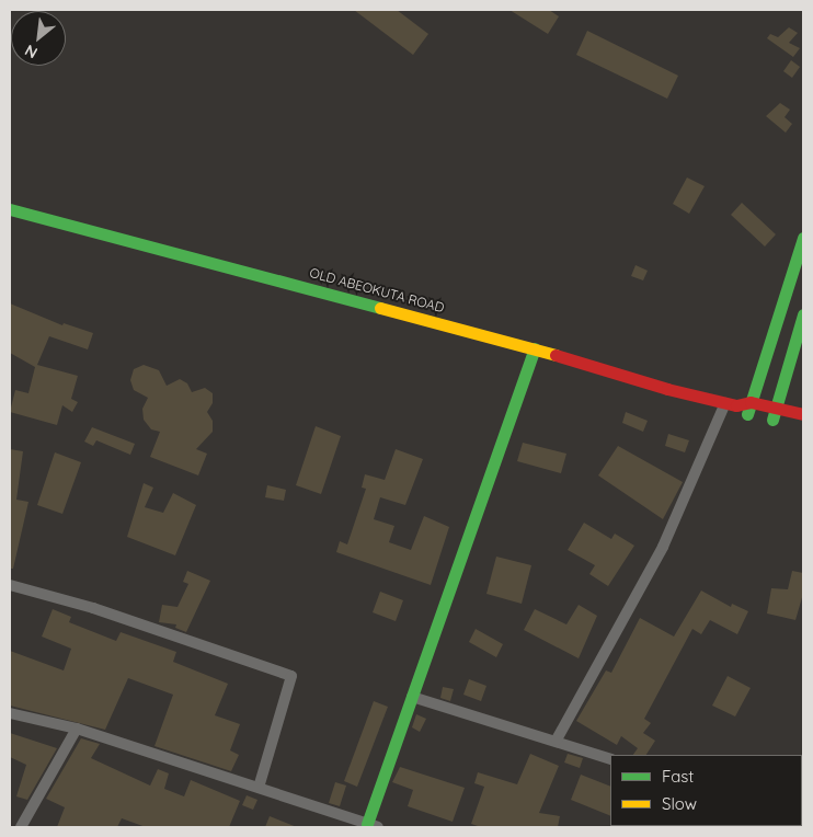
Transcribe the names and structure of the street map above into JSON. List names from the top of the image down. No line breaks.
{"streets":{"main road":["OLD ABEOKUTA ROAD"]},"legend":["Fast","Slow"],"north":"bottom left"}
